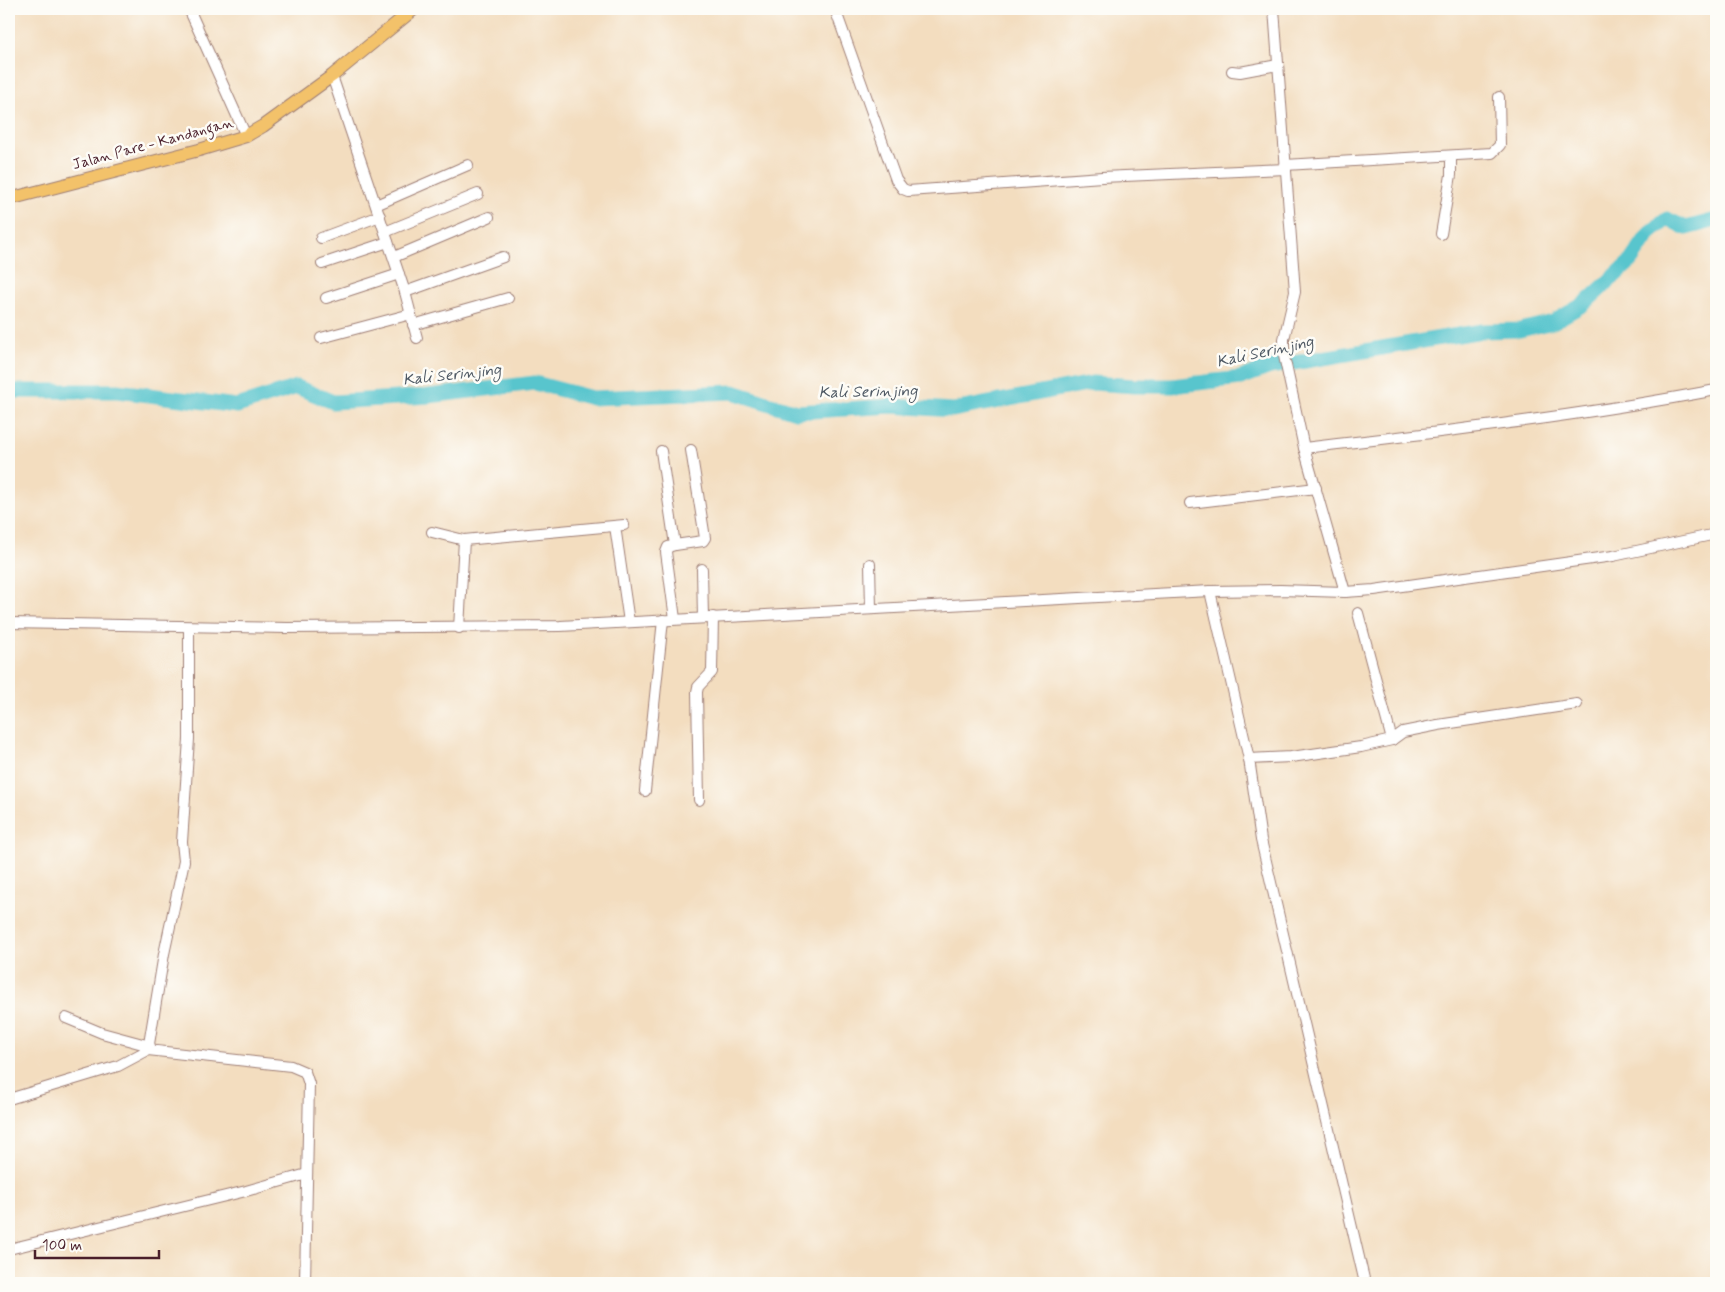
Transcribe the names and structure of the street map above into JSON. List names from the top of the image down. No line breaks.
{"streets":{"main road":["Jalan Pare - Kandangan"]},"water":["Kali Serinjing"],"scale_bar":"100 m"}
